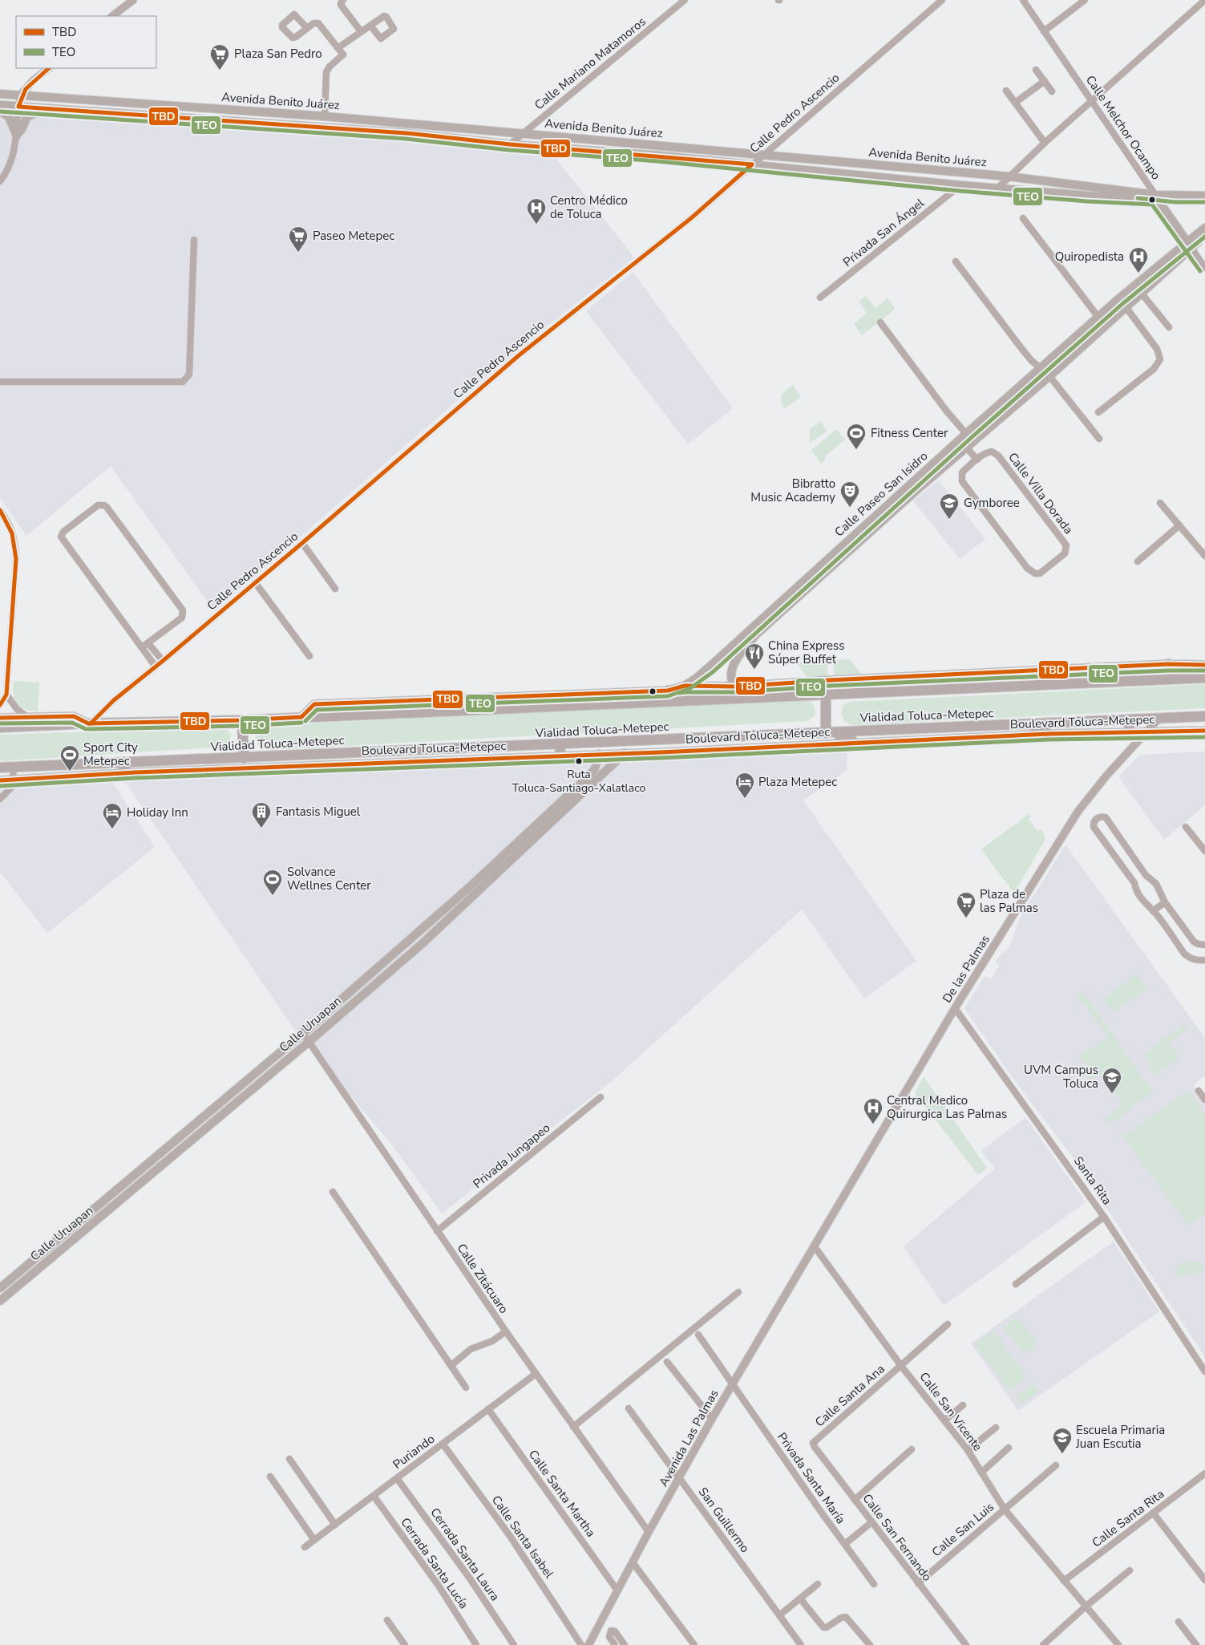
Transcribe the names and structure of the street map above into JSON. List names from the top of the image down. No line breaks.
{"streets":{"highway":["Vialidad Toluca-Metepec"],"main road":["Avenida Benito Juárez","Calle Melchor Ocampo","Calle Paseo San Isidro","Boulevard Toluca-Metepec","Calle Uruapan"],"street":["Calle Mariano Matamoros","Calle Pedro Ascencio","Privada San Ángel","Calle Villa Dorada","De las Palmas","Privada Jungapeo","Santa Rita","Calle Zitácuaro","Calle Santa Ana","Calle San Vicente","Avenida Las Palmas","Puriando","Privada Santa María","Calle Santa Martha","Calle Santa Rita","San Guillermo","Calle San Luis","Calle Santa Isabel","Calle San Fernando","Cerrada Santa Laura","Cerrada Santa Lucía"]},"crossings":[["Calle Mariano Matamoros","Avenida Benito Juárez"],["Avenida Benito Juárez","Calle Pedro Ascencio"],["Avenida Benito Juárez","Calle Melchor Ocampo"],["Avenida Benito Juárez","Privada San Ángel"],["Calle Pedro Ascencio","Vialidad Toluca-Metepec"],["Calle Melchor Ocampo","Calle Paseo San Isidro"],["Vialidad Toluca-Metepec","De las Palmas"],["Boulevard Toluca-Metepec","De las Palmas"],["Boulevard Toluca-Metepec","Calle Uruapan"],["De las Palmas","Santa Rita"],["De las Palmas","Calle San Vicente"],["De las Palmas","Avenida Las Palmas"],["Calle Uruapan","Calle Zitácuaro"],["Privada Jungapeo","Calle Zitácuaro"],["Calle Zitácuaro","Avenida Las Palmas"],["Calle Zitácuaro","Puriando"],["Calle Santa Ana","Calle San Vicente"],["Calle Santa Ana","Calle San Fernando"],["Calle San Vicente","Avenida Las Palmas"],["Calle San Vicente","Calle Santa Rita"],["Calle San Vicente","Calle San Luis"],["Avenida Las Palmas","Privada Santa María"],["Avenida Las Palmas","Calle Santa Martha"],["Avenida Las Palmas","San Guillermo"],["Puriando","Calle Santa Martha"],["Puriando","Calle Santa Isabel"],["Puriando","Cerrada Santa Laura"],["Puriando","Cerrada Santa Lucía"],["Calle San Luis","Calle San Fernando"]],"places":{"supermarket":["Plaza San Pedro","Paseo Metepec","Plaza de las Palmas"],"hospital":["Centro Médico de Toluca","Quiropedista","Central Medico Quirurgica Las Palmas"],"sports":["Fitness Center","Sport City Metepec","Solvance Wellnes Center"],"theatre":["Bibratto Music Academy"],"school or university":["Gymboree","UVM Campus Toluca","Escuela Primaria Juan Escutia"],"restaurant":["China Express Súper Buffet"],"other":["Ruta Toluca-Santiago-Xalatlaco"],"hotel":["Plaza Metepec","Holiday Inn"],"building":["Fantasis Miguel"]},"lines":["transit line TBD","transit line TEO"],"legend":["TBD","TEO"]}
